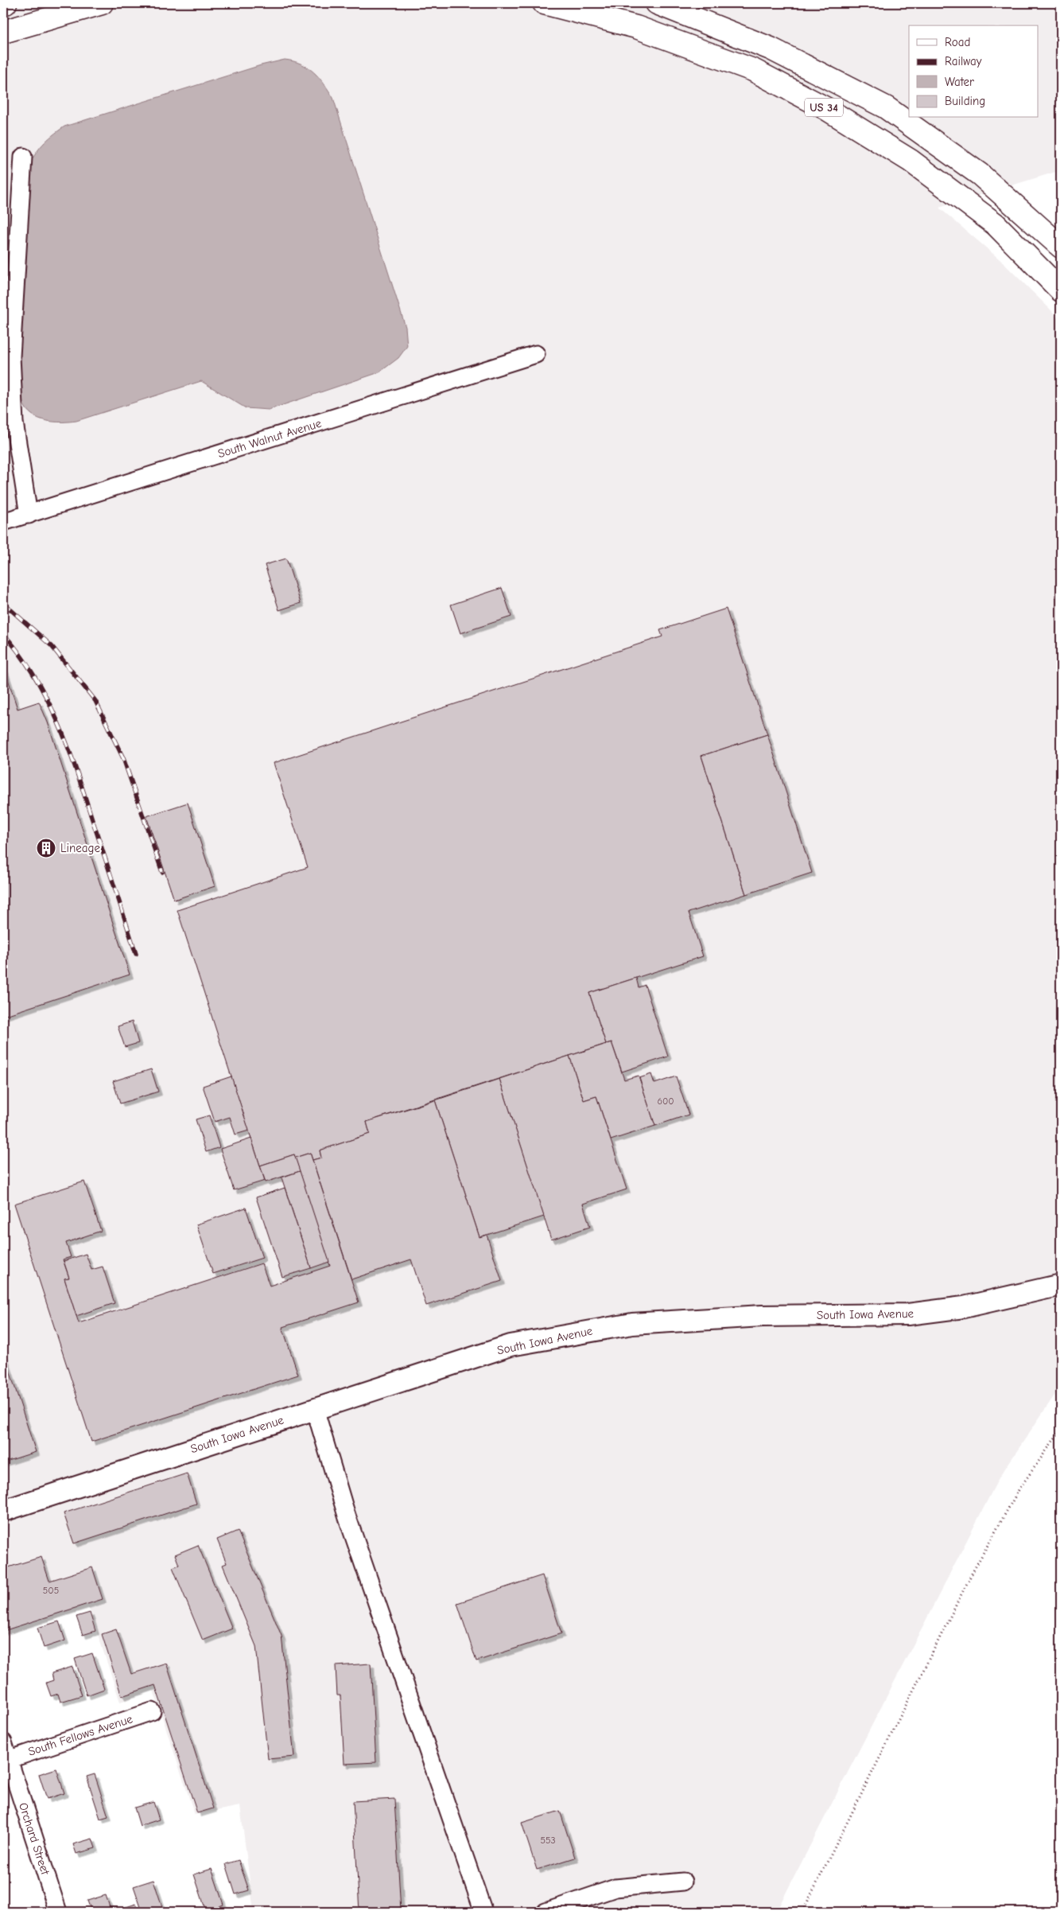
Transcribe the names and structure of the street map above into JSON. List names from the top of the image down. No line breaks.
{"streets":{"highway":["US 34"],"main road":["South Iowa Avenue"],"street":["South Walnut Avenue","South Fellows Avenue","Orchard Street"]},"crossings":[["South Fellows Avenue","Orchard Street"]],"places":{"building":["Lineage"]},"house_numbers":["600","505","553"],"legend":["Road","Railway","Water","Building"]}
